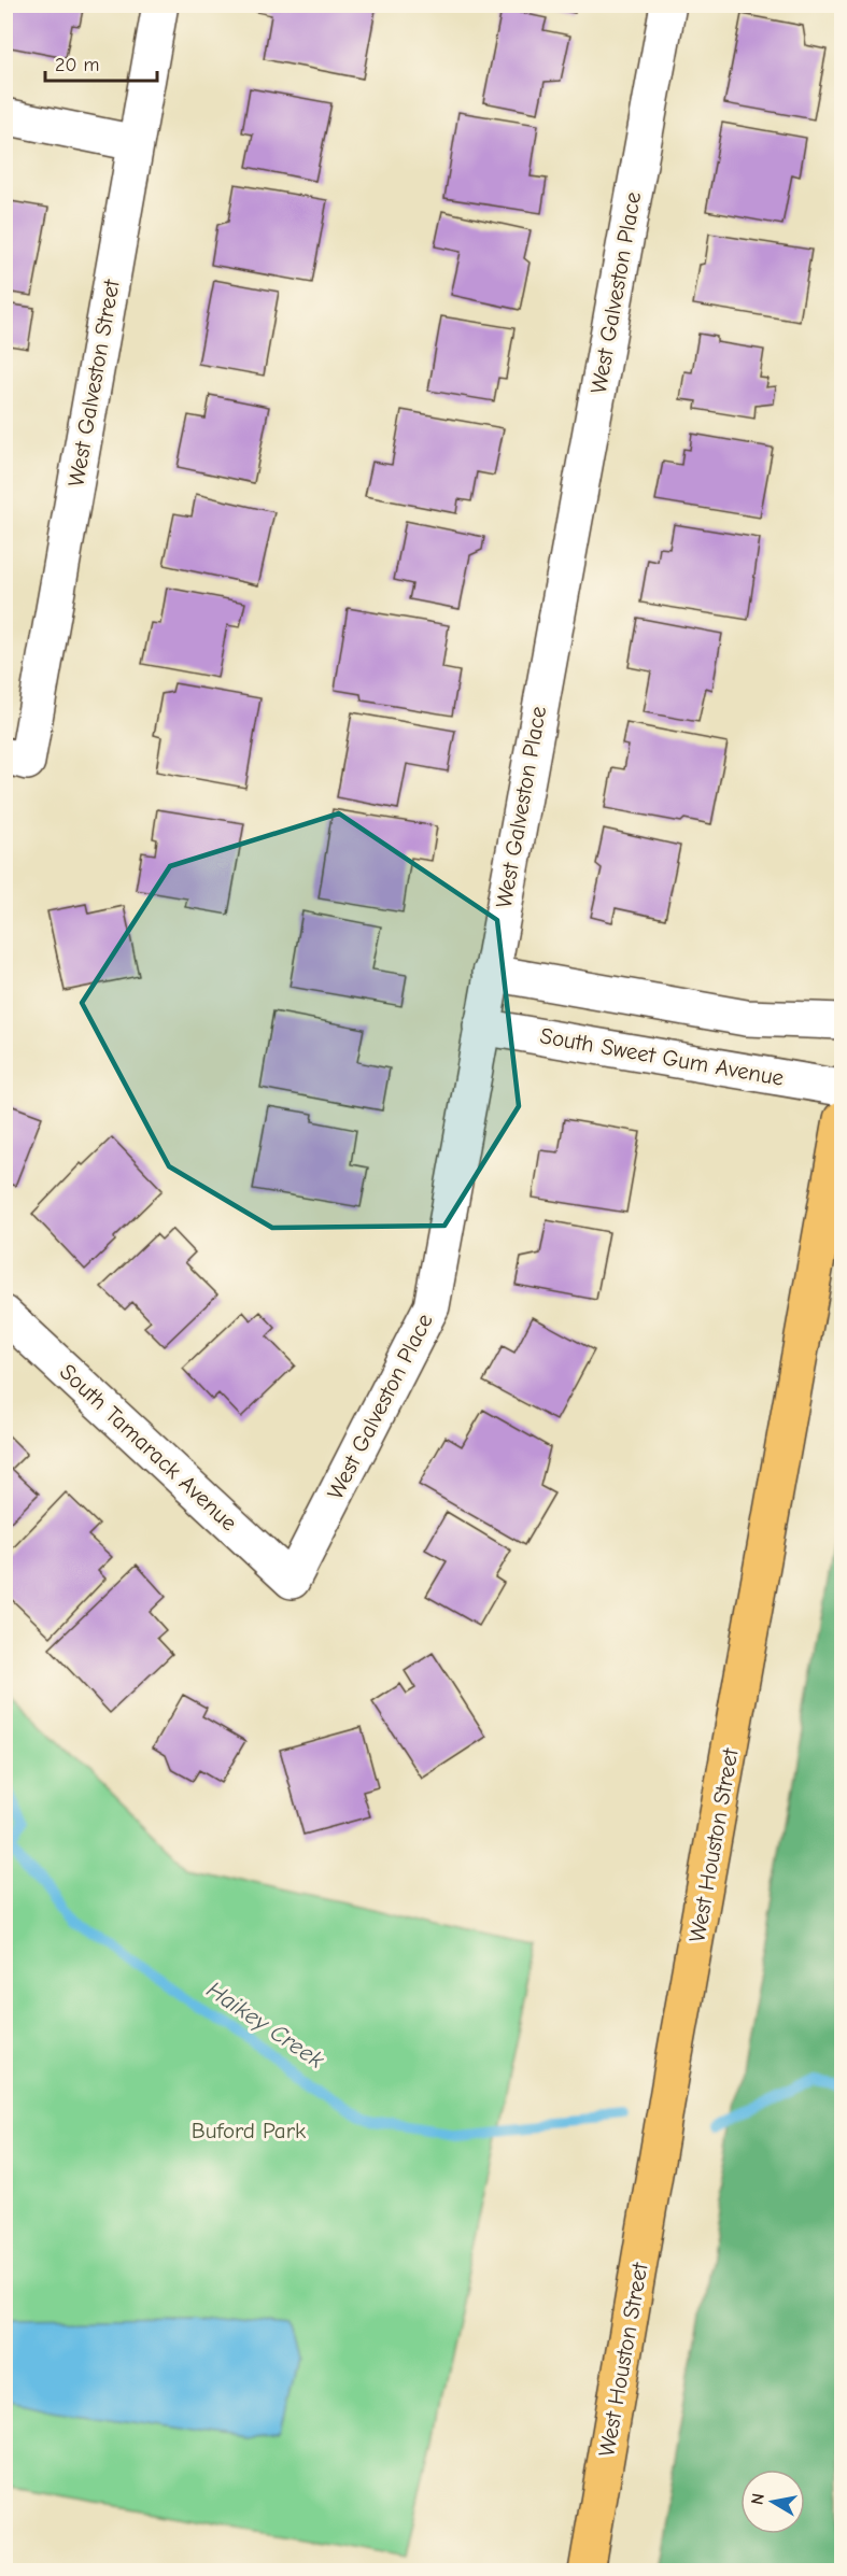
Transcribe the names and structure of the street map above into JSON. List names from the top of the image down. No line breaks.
{"streets":{"main road":["West Houston Street"],"street":["West Galveston Place","West Galveston Street","South Sweet Gum Avenue","South Tamarack Avenue"]},"crossings":[["West Galveston Place","South Sweet Gum Avenue"],["West Galveston Place","South Tamarack Avenue"]],"water":["Haikey Creek"],"parks":["Buford Park"],"scale_bar":"20 m","north":"left"}
